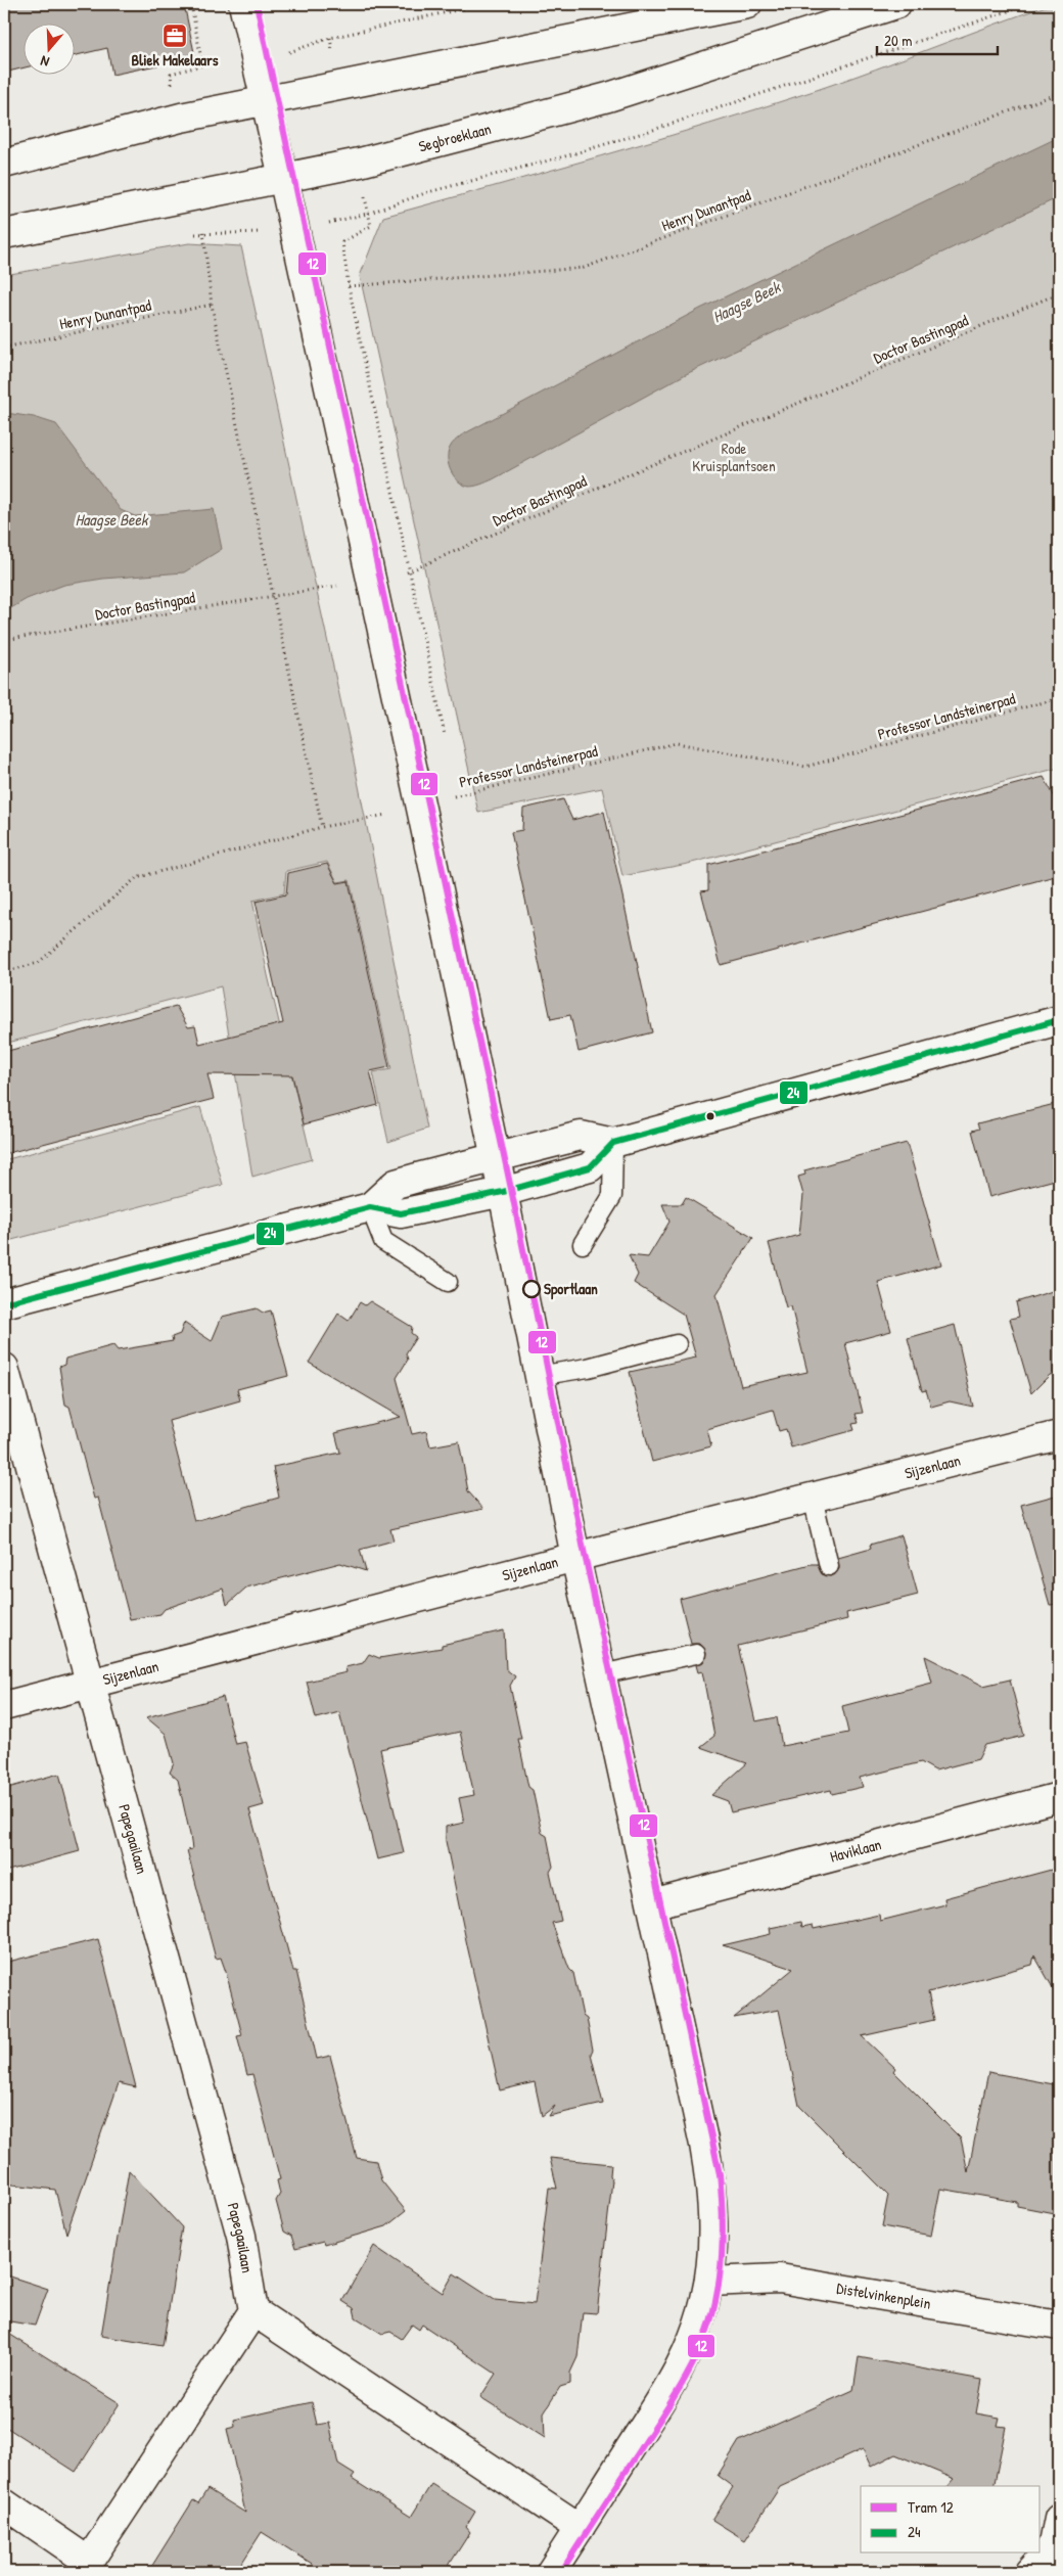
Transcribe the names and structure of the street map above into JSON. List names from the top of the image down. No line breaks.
{"streets":{"street":["Segbroeklaan","Sijzenlaan","Papegaailaan","Haviklaan","Distelvinkenplein"],"path":["Henry Dunantpad","Doctor Bastingpad","Professor Landsteinerpad"]},"crossings":[["Sijzenlaan","Papegaailaan"]],"water":["Haagse Beek"],"parks":["Rode Kruisplantsoen"],"places":{"office":["Bliek Makelaars"],"other":["Sportlaan"]},"lines":["tram line 12","transit line 24"],"legend":["Tram 12","24"],"scale_bar":"20 m","north":"bottom"}
